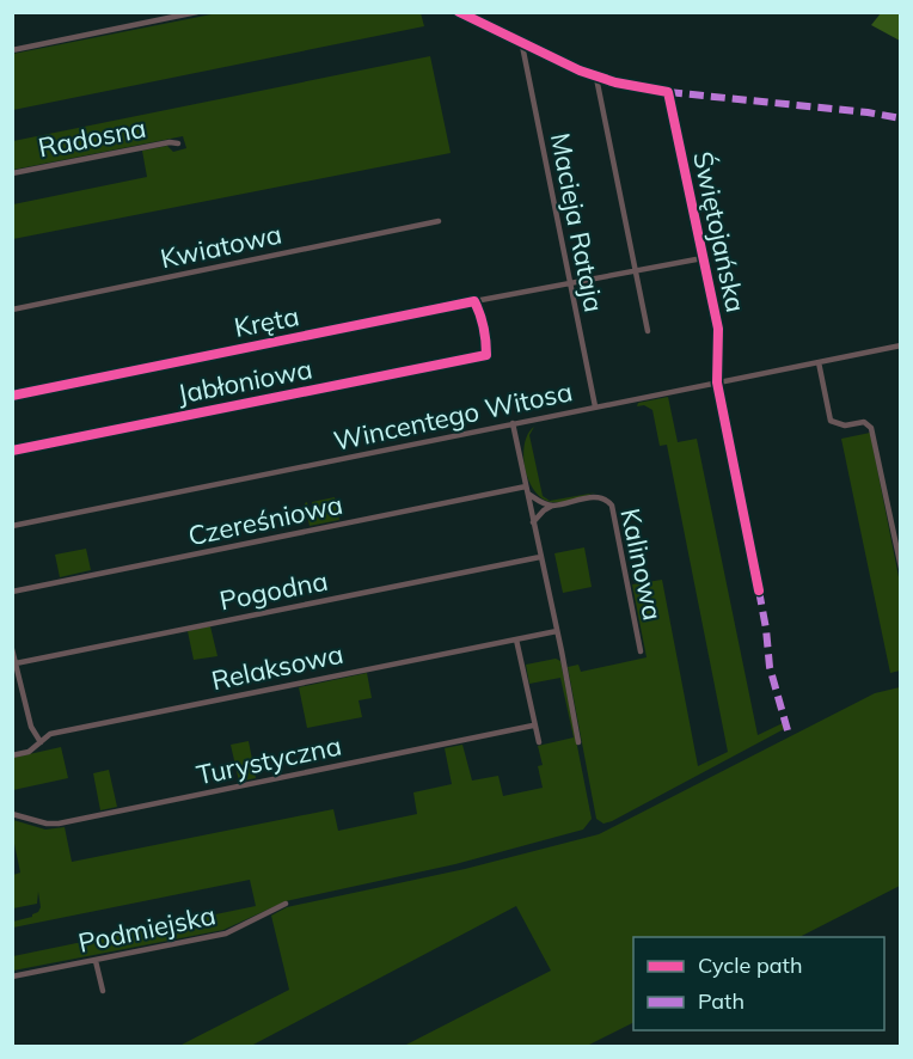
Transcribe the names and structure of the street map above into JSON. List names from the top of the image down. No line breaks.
{"streets":{"street":["Radosna","Macieja Rataja","Świętojańska","Kwiatowa","Kręta","Jabłoniowa","Wincentego Witosa","Czereśniowa","Kalinowa","Pogodna","Relaksowa","Turystyczna","Podmiejska"]},"crossings":[["Macieja Rataja","Kręta"],["Macieja Rataja","Wincentego Witosa"],["Świętojańska","Kręta"],["Świętojańska","Wincentego Witosa"],["Kręta","Jabłoniowa"]],"legend":["Cycle path","Path"]}
